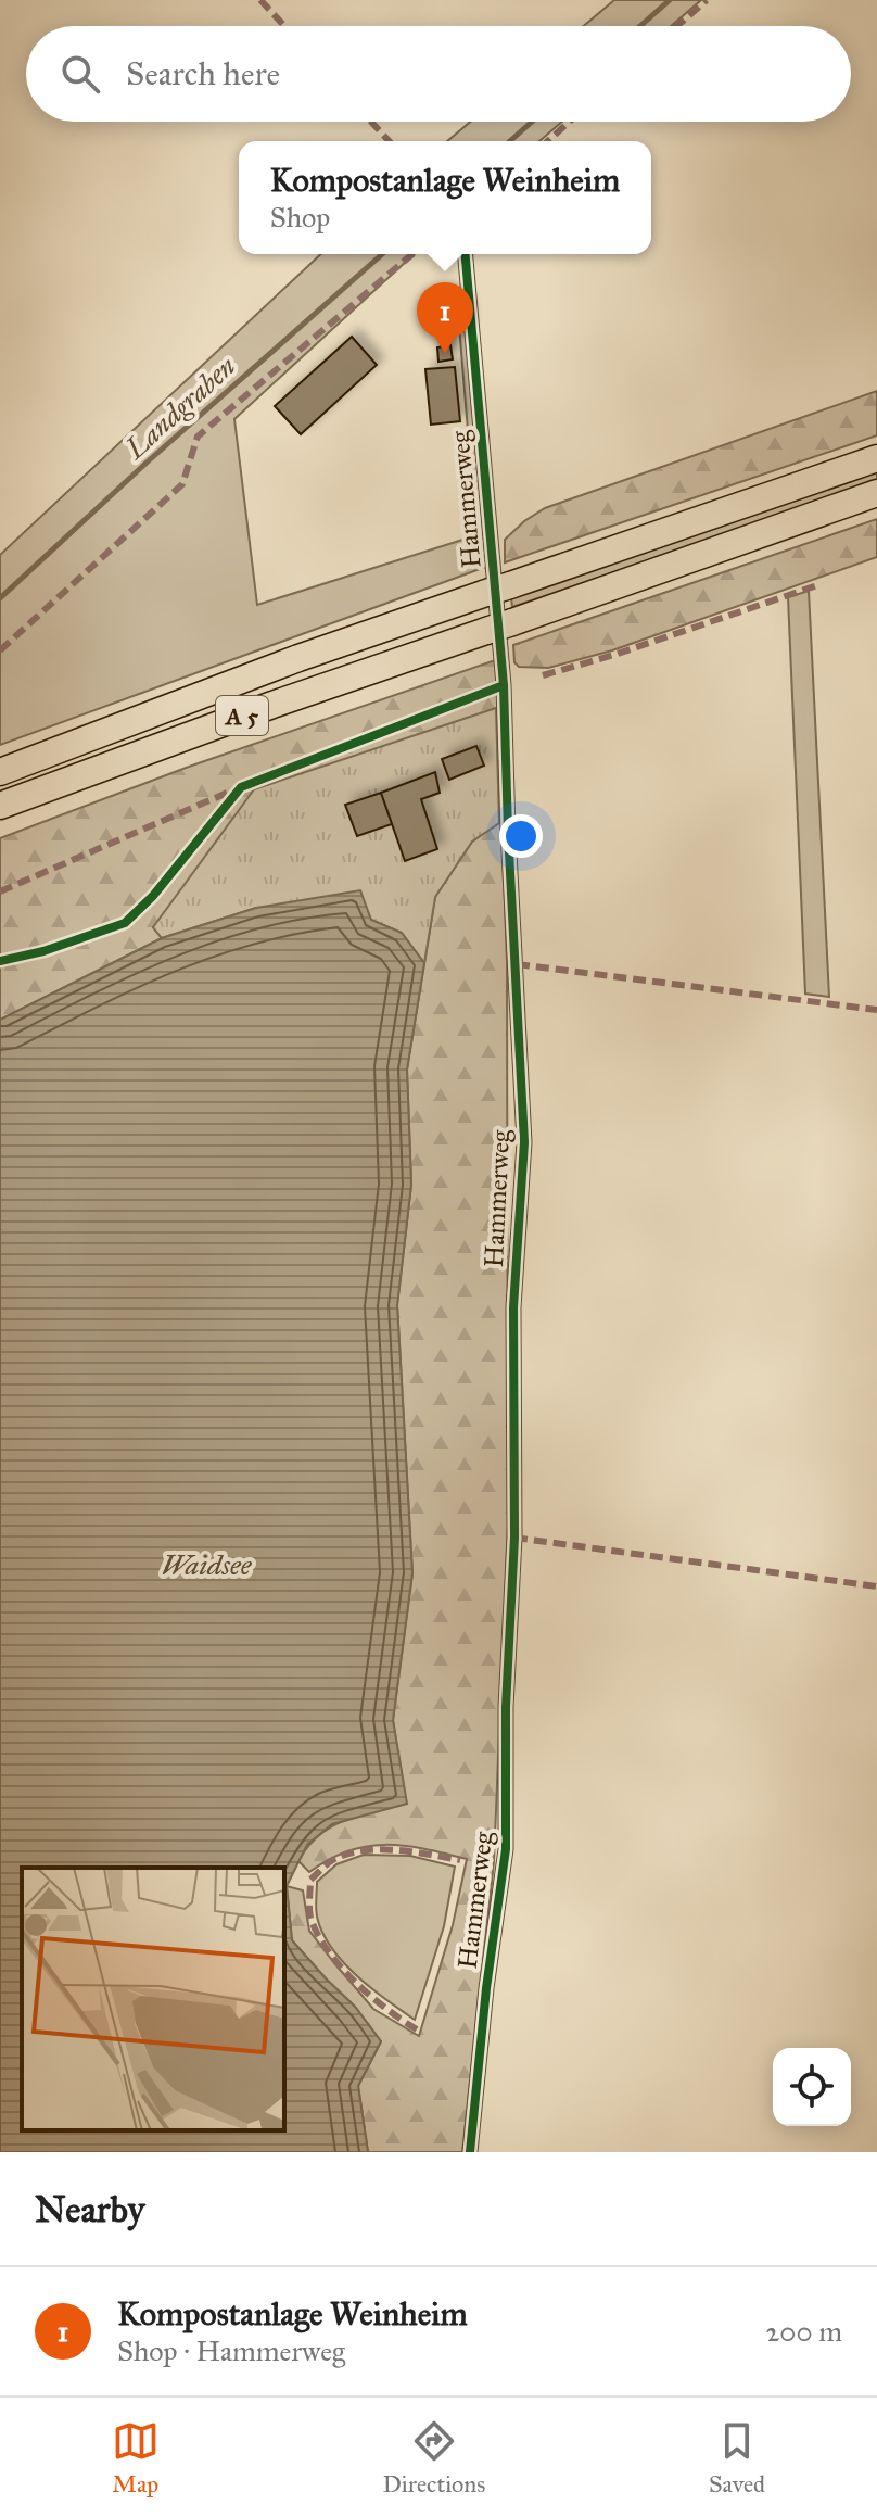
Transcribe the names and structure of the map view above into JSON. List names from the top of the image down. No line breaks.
{"streets":{"highway":["A 5"],"street":["Hammerweg"]},"water":["Landgraben","Waidsee"],"page":{"search":"Search here","popup":["Kompostanlage Weinheim","Shop"],"pins":"1","heading":"Nearby","list":[{"mark":"1","name":"Kompostanlage Weinheim","note":"Shop · Hammerweg","value":"200 m"}],"nav":["Map","Directions","Saved"]}}
